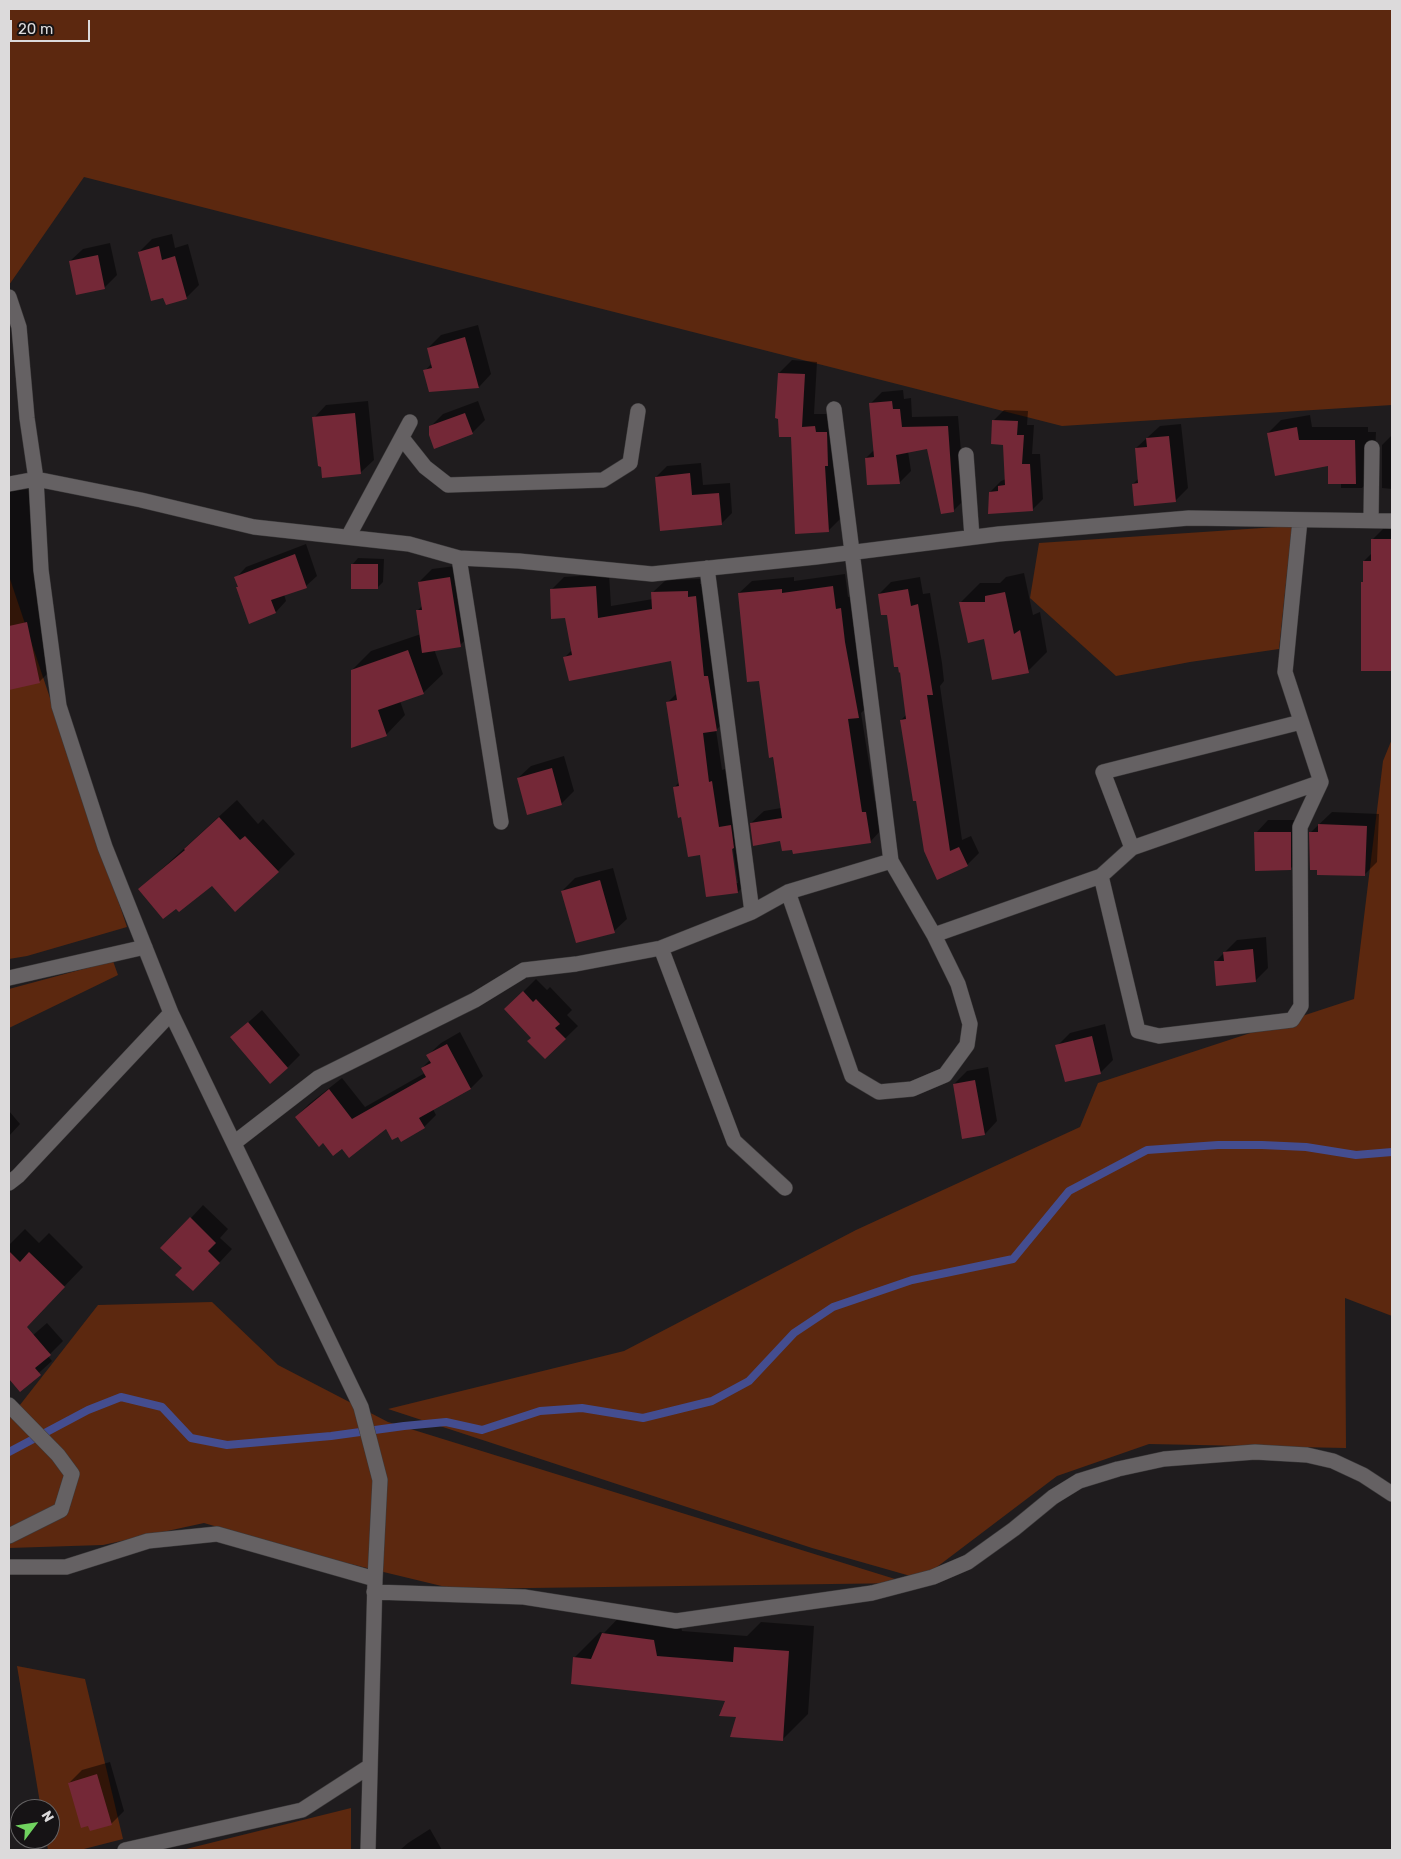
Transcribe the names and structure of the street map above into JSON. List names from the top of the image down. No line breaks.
{"scale_bar":"20 m","north":"top right"}
